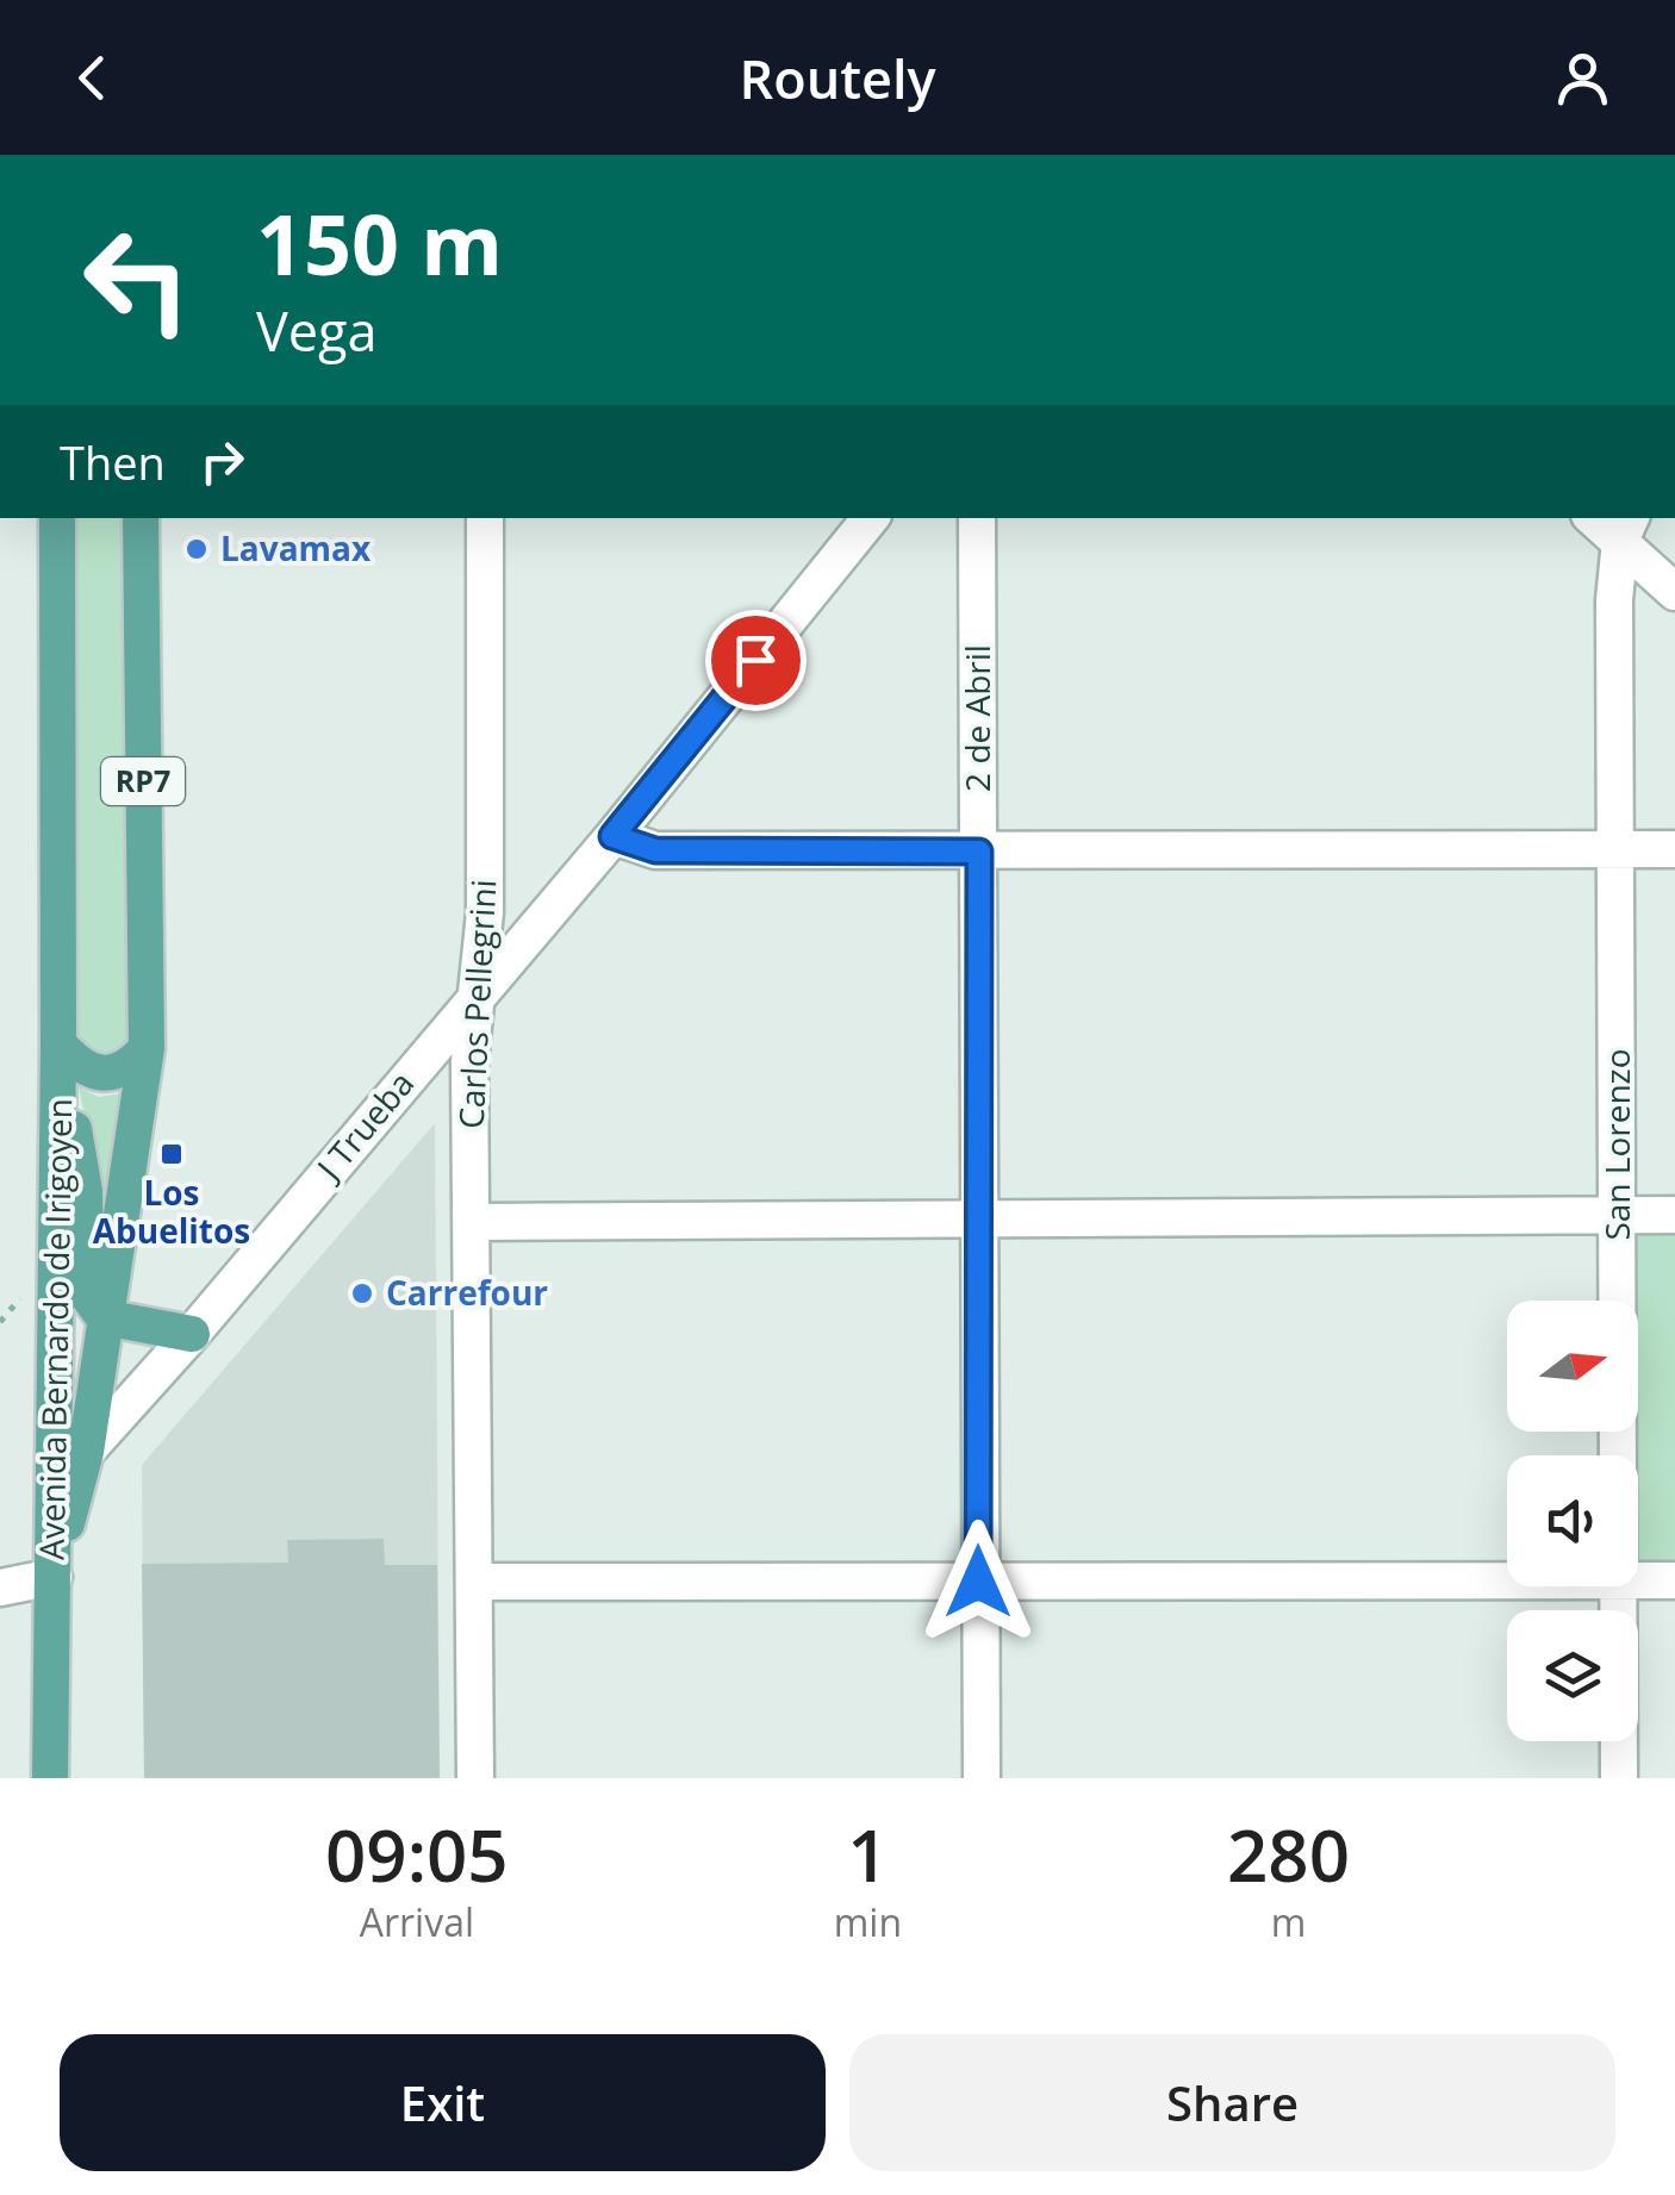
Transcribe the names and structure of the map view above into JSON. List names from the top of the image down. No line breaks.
{"streets":{"main road":["RP7","Avenida Bernardo de Irigoyen"],"street":["2 de Abril","Carlos Pellegrini","J Trueba","San Lorenzo"]},"crossings":[["RP7","Avenida Bernardo de Irigoyen"],["Carlos Pellegrini","J Trueba"],["J Trueba","Avenida Bernardo de Irigoyen"]],"places":{"other":["Lavamax","Carrefour"],"transit":["Los Abuelitos"]},"north":"right","page":{"header":"Routely","turn":["150 m","Vega"],"then":"Then","eta":["09:05","Arrival","1","min","280","m"],"buttons":["Exit","Share"]}}
